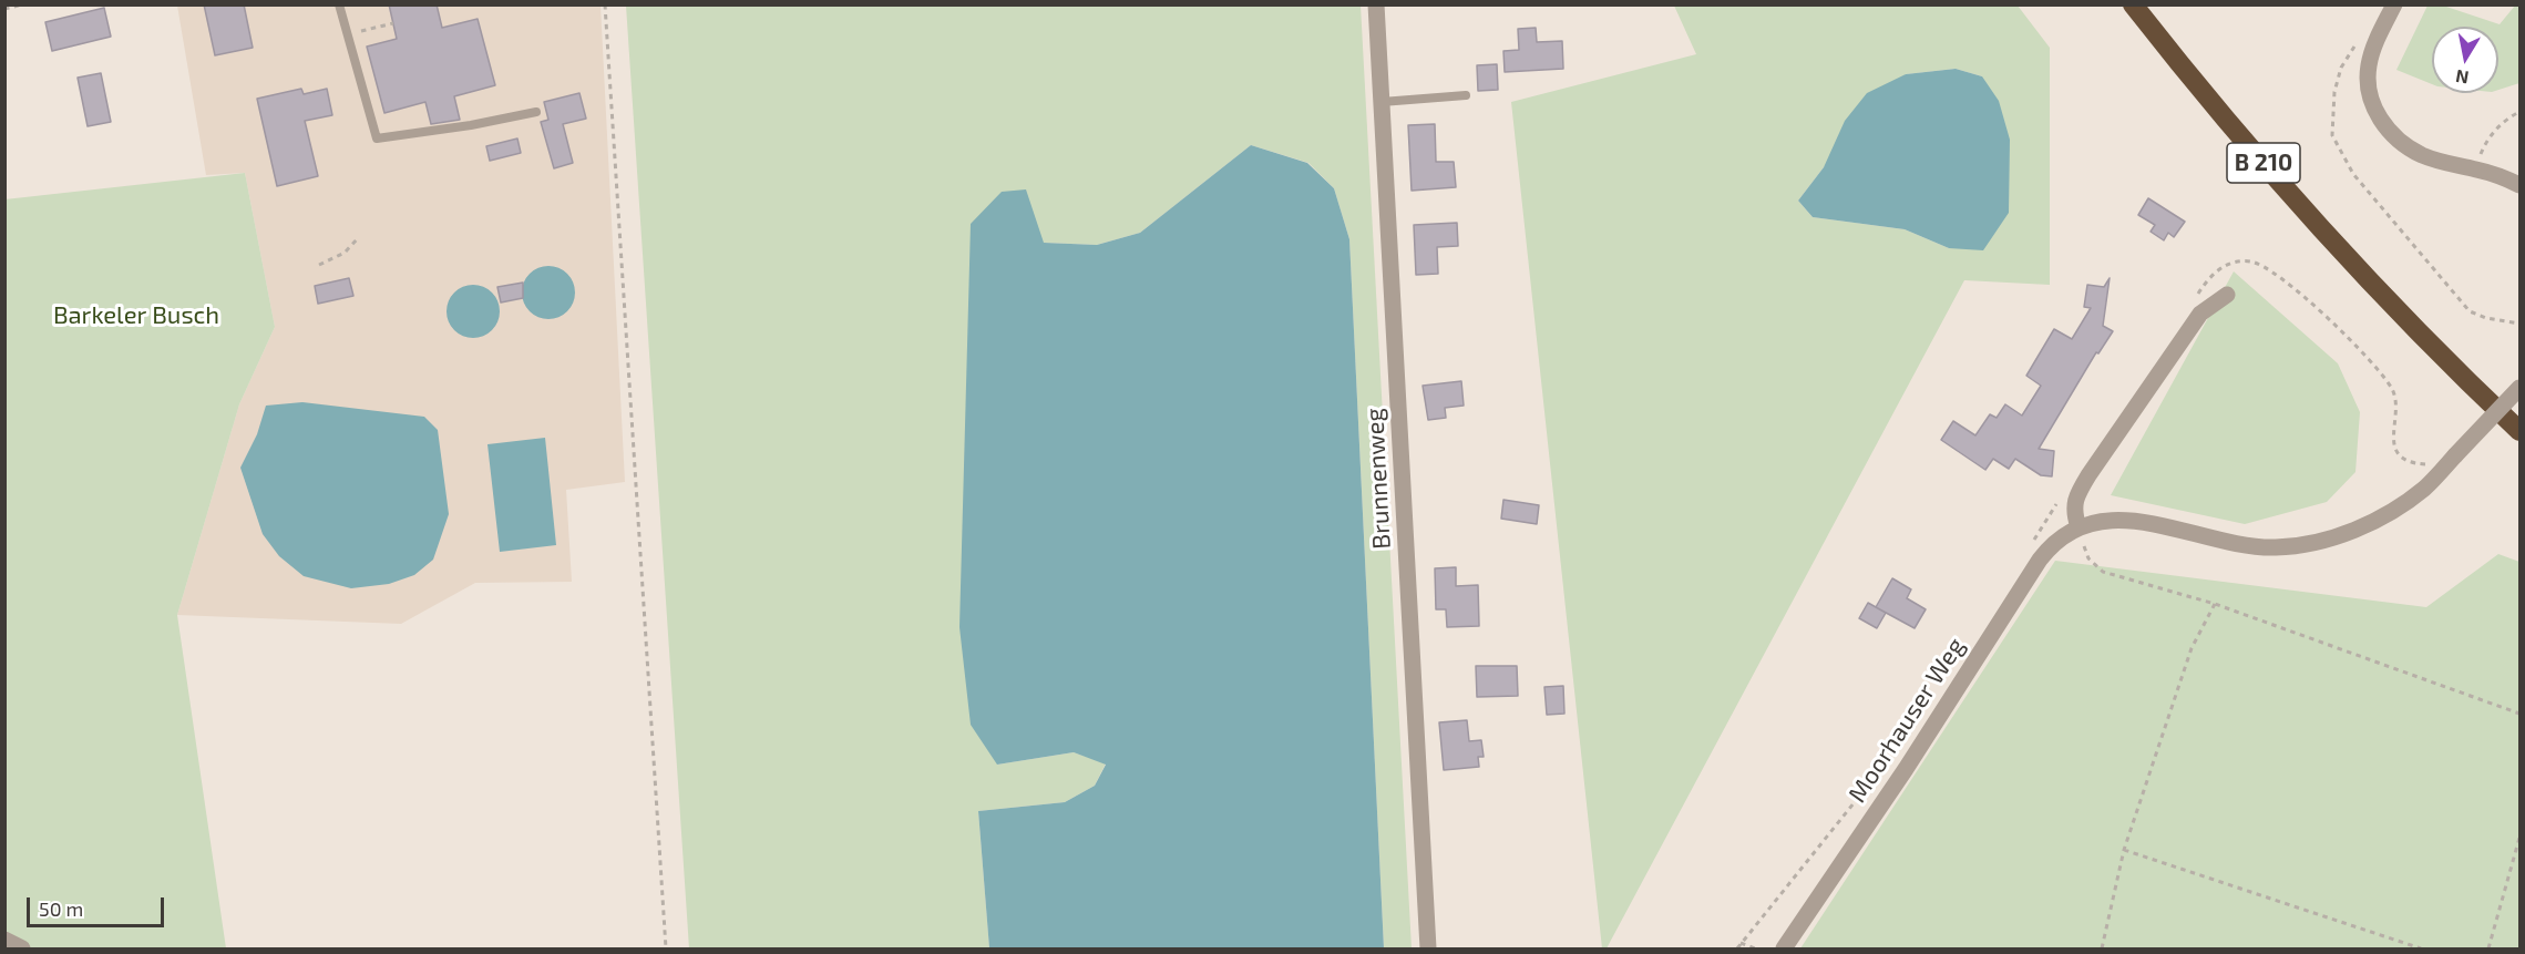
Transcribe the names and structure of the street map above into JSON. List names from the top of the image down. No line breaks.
{"streets":{"highway":["B 210"],"street":["Brunnenweg","Moorhauser Weg"]},"parks":["Barkeler Busch"],"scale_bar":"50 m","north":"bottom"}
